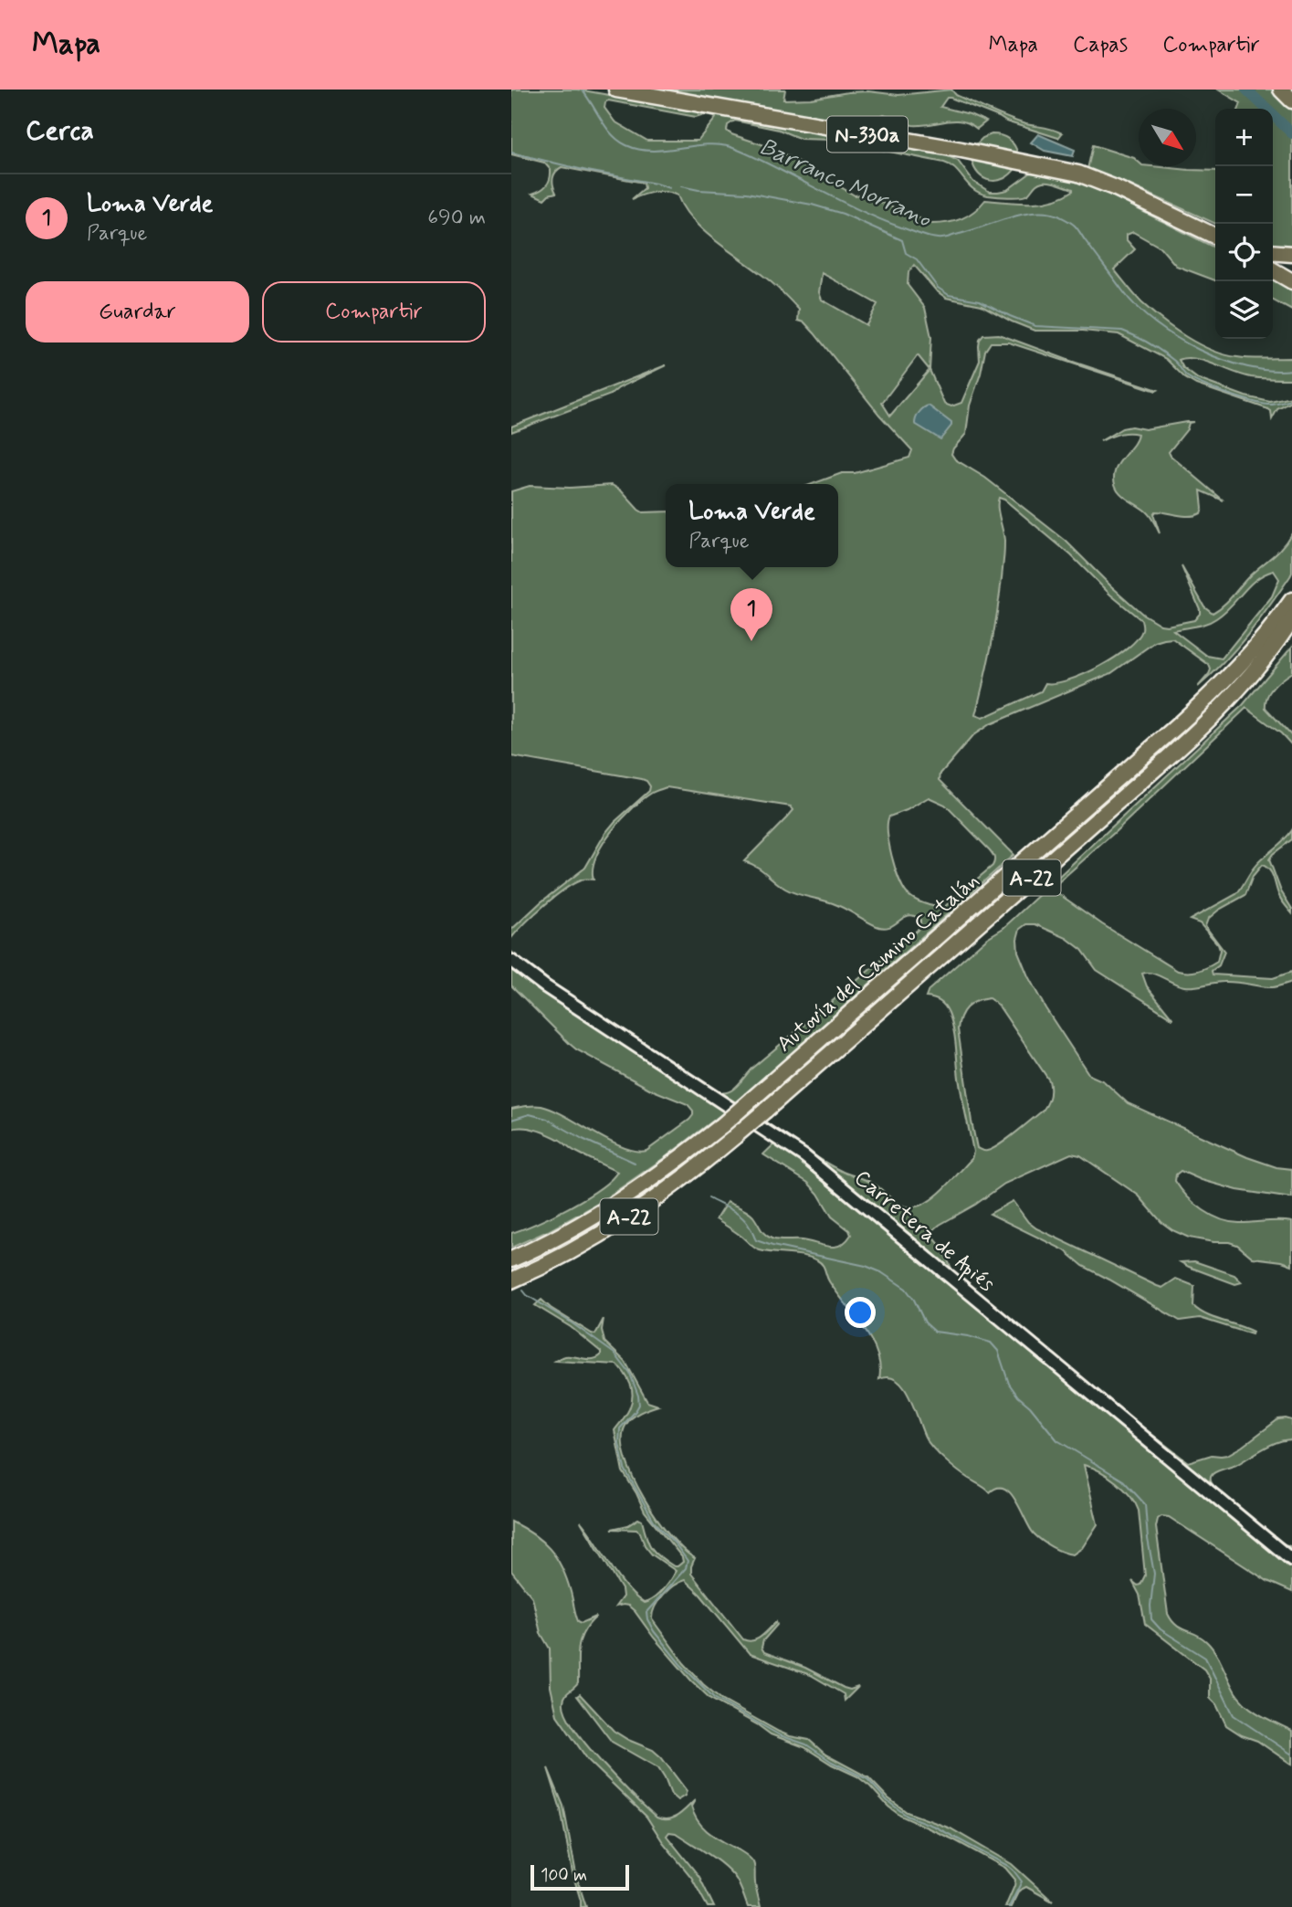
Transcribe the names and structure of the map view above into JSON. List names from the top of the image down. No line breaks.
{"streets":{"highway":["N-330a","A-22","Autovía del Camino Catalán"],"street":["Carretera de Apiés"]},"water":["Barranco Morrano"],"scale_bar":"100 m","north":"bottom right","page":{"header":"Mapa","nav":["Mapa","Capas","Compartir"],"heading":"Cerca","map_buttons":["+","−"],"list":[{"mark":"1","name":"Loma Verde","note":"Parque","value":"690 m"}],"buttons":["Guardar","Compartir"],"popup":["Loma Verde","Parque"],"pins":"1","scale":"100 m"}}
